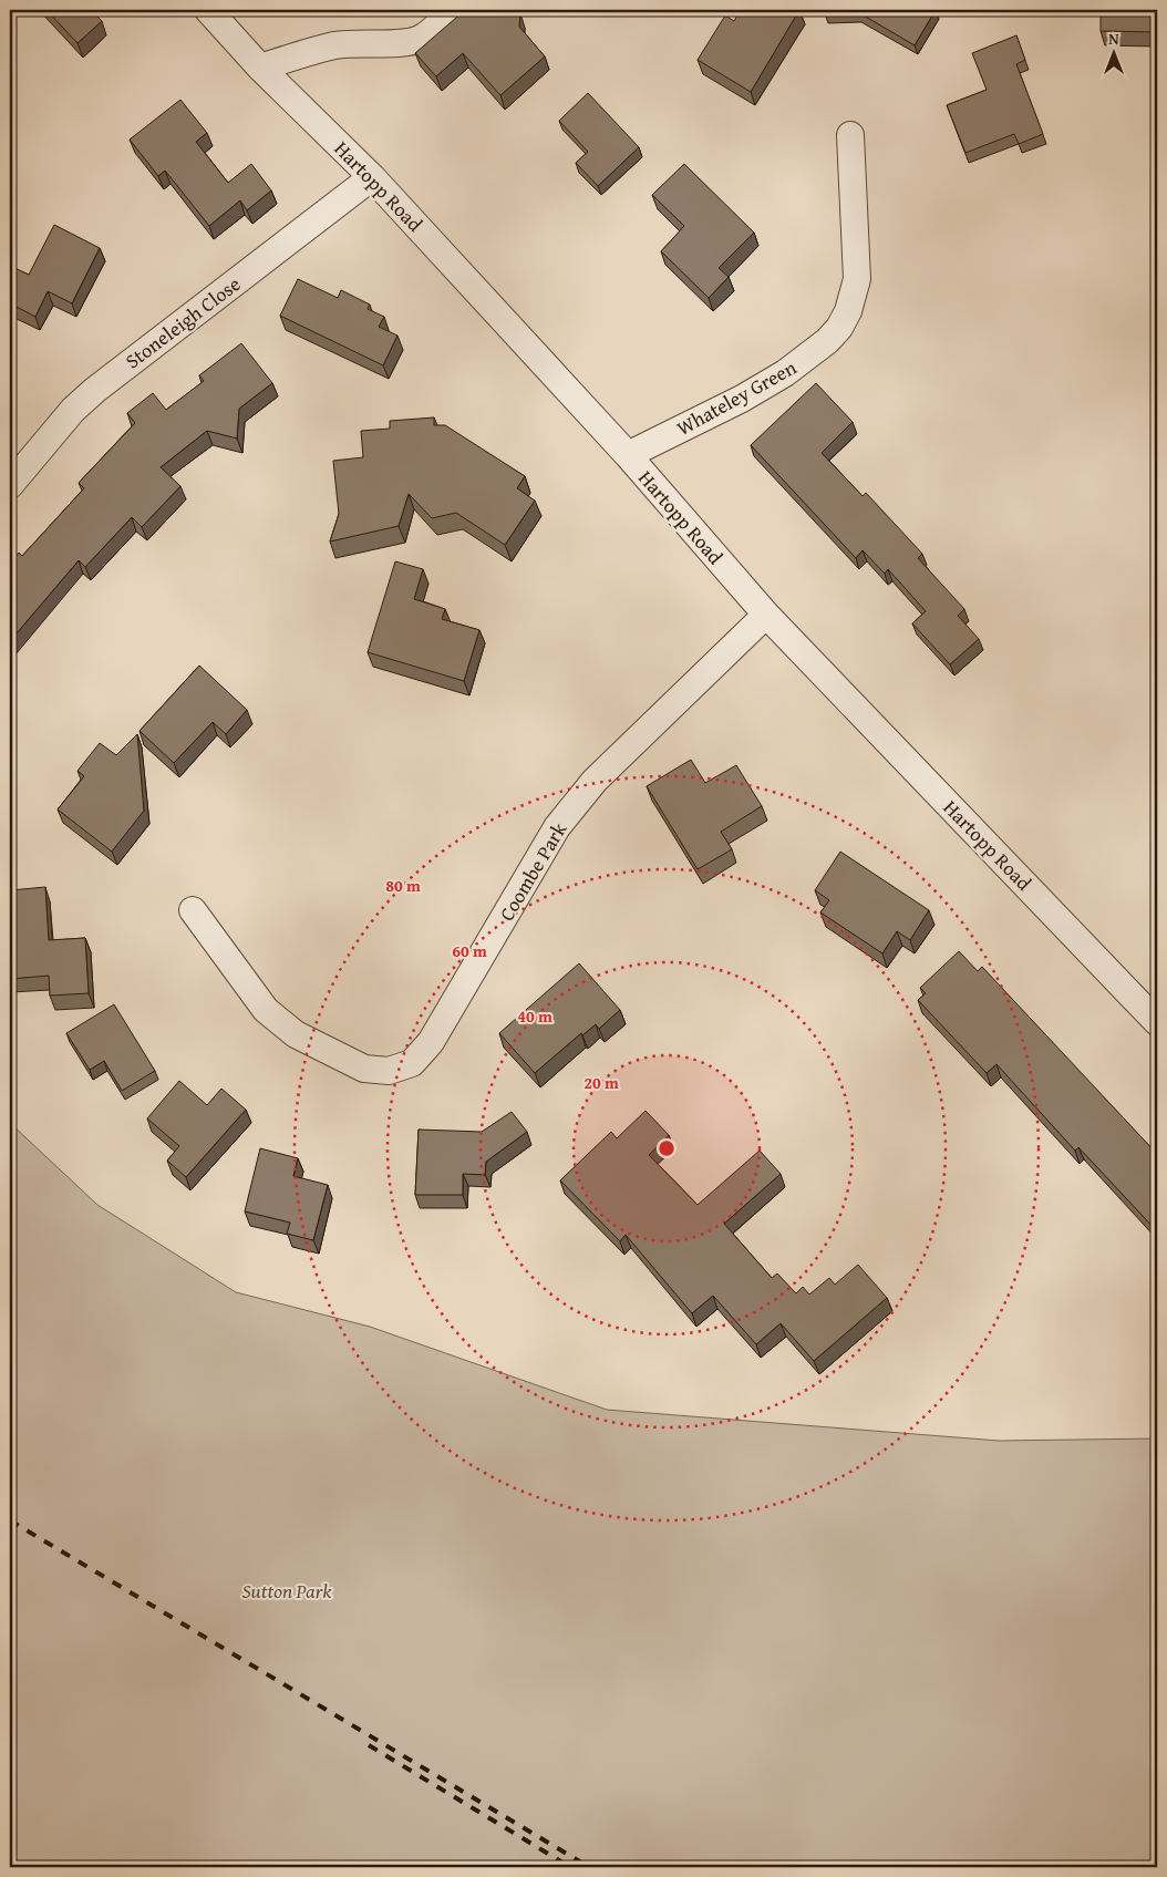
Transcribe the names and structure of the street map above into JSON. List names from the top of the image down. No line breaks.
{"streets":{"street":["Hartopp Road","Stoneleigh Close","Whateley Green","Coombe Park"]},"crossings":[["Hartopp Road","Stoneleigh Close"],["Hartopp Road","Whateley Green"],["Hartopp Road","Coombe Park"]],"parks":["Sutton Park"],"north":"top","rings":["80 m","60 m","40 m","20 m"]}
